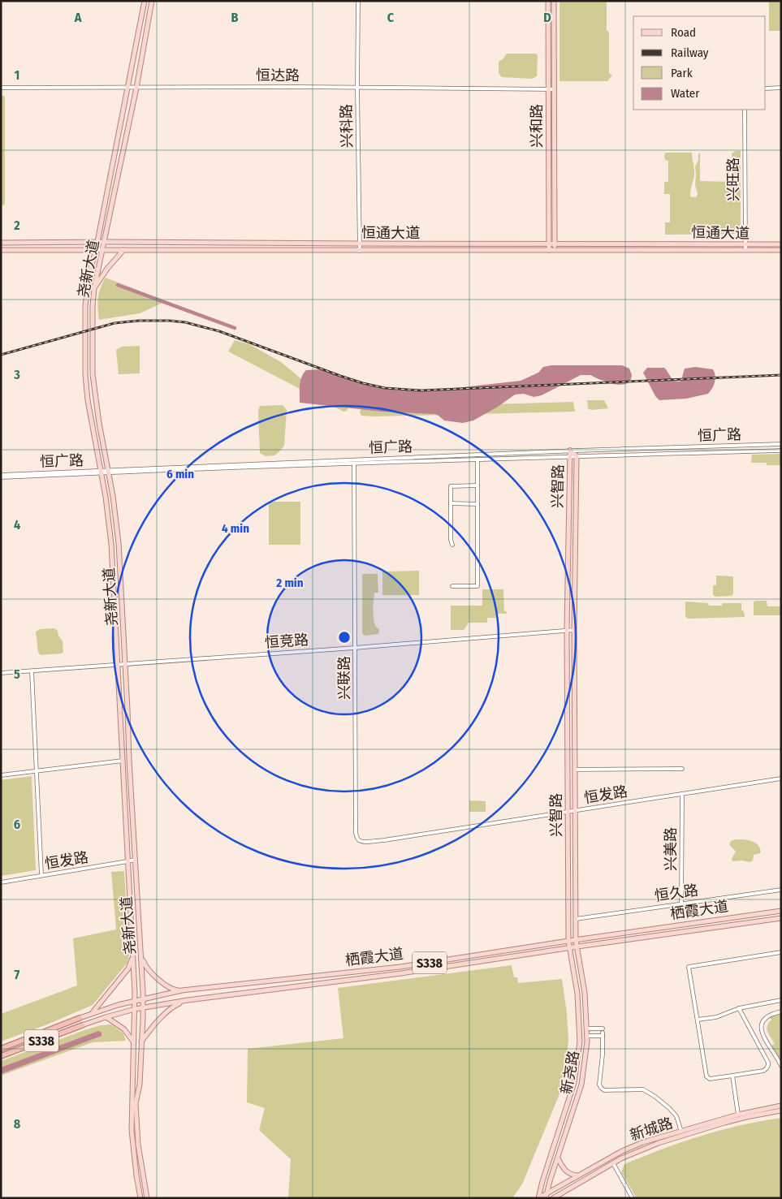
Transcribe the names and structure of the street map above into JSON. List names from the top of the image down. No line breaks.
{"streets":{"highway":["栖霞大道","S338"],"main road":["兴和路","恒通大道","尧新大道","兴智路","新尧路","新城路"],"street":["恒达路","兴科路","兴旺路","恒广路","恒竞路","兴联路","恒发路","兴美路","恒久路"]},"crossings":[["恒达路","兴科路"],["恒达路","兴和路"],["恒达路","尧新大道"],["兴科路","恒通大道"],["兴和路","恒通大道"],["兴旺路","恒通大道"],["恒通大道","尧新大道"],["尧新大道","恒广路"],["尧新大道","恒竞路"],["尧新大道","恒发路"],["尧新大道","栖霞大道"],["恒广路","兴智路"],["恒广路","兴联路"],["兴智路","恒竞路"],["兴智路","恒发路"],["兴智路","恒久路"],["兴智路","栖霞大道"],["兴智路","新尧路"],["恒竞路","兴联路"],["兴联路","恒发路"],["恒发路","兴美路"],["兴美路","恒久路"],["栖霞大道","新尧路"],["新尧路","新城路"]],"legend":["Road","Railway","Park","Water"],"grid":{"columns":["A","B","C","D"],"rows":["1","2","3","4","5","6","7","8"]},"rings":["6 min","4 min","2 min"]}
